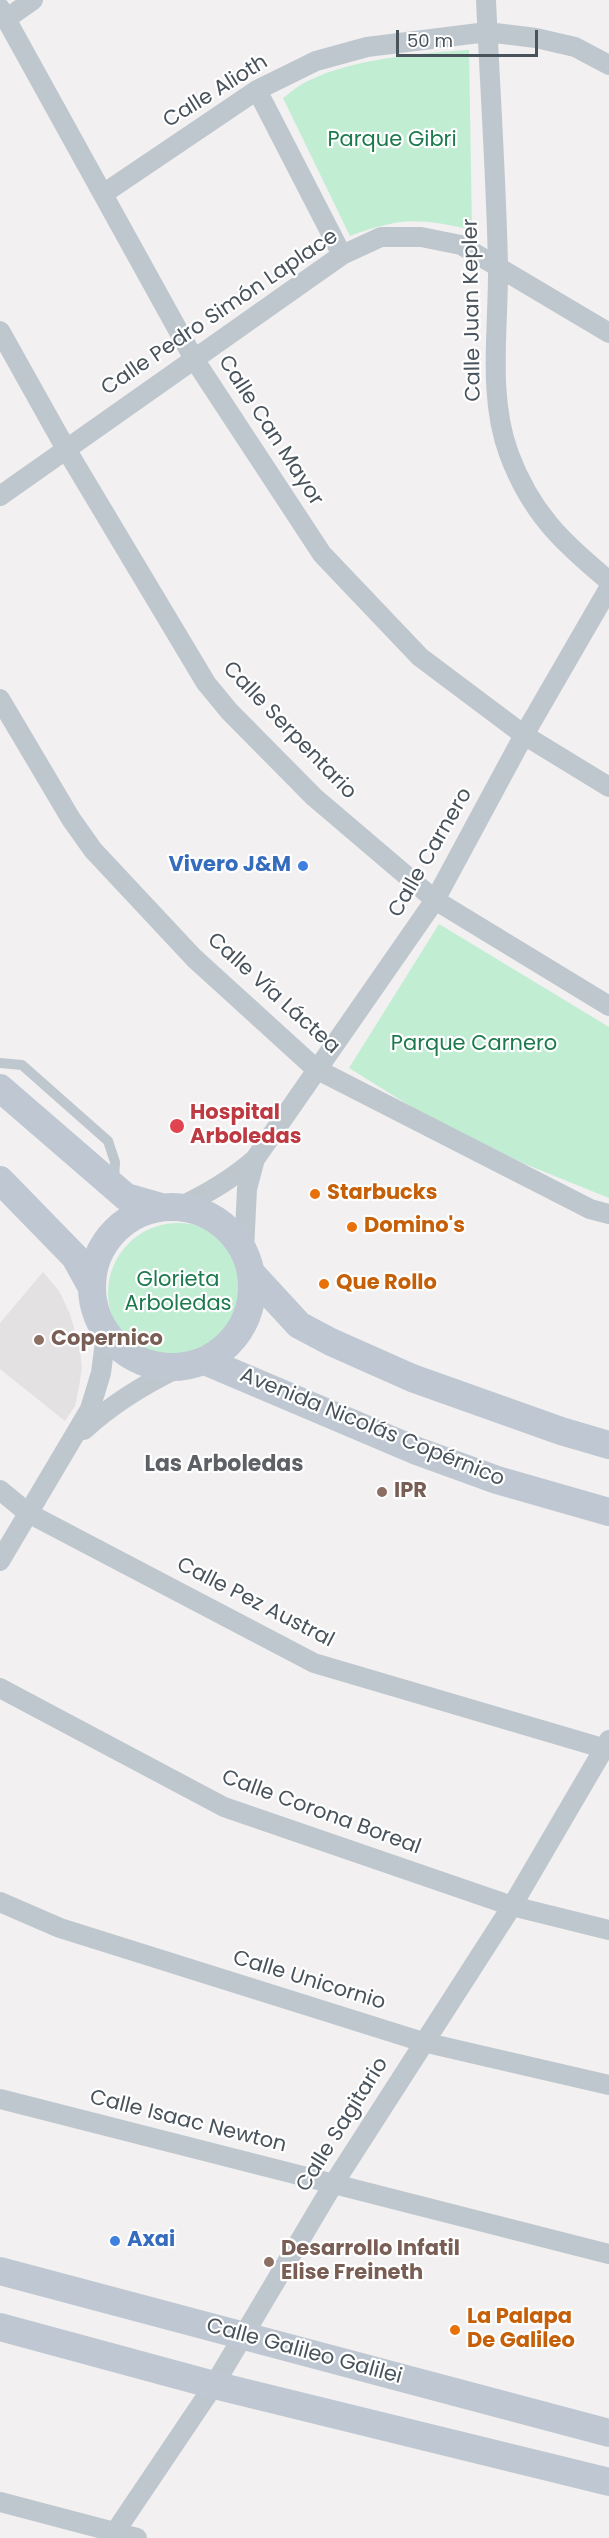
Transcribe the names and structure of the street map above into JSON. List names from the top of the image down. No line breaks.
{"streets":{"main road":["Avenida Nicolás Copérnico","Calle Galileo Galilei"],"street":["Calle Alioth","Calle Juan Kepler","Calle Pedro Simón Laplace","Calle Can Mayor","Calle Serpentario","Calle Carnero","Calle Vía Láctea","Calle Pez Austral","Calle Corona Boreal","Calle Unicornio","Calle Isaac Newton","Calle Sagitario"]},"crossings":[["Calle Alioth","Calle Juan Kepler"],["Calle Alioth","Calle Can Mayor"],["Calle Juan Kepler","Calle Pedro Simón Laplace"],["Calle Pedro Simón Laplace","Calle Can Mayor"],["Calle Pedro Simón Laplace","Calle Serpentario"],["Calle Can Mayor","Calle Carnero"],["Calle Serpentario","Calle Carnero"],["Calle Carnero","Calle Vía Láctea"],["Calle Carnero","Avenida Nicolás Copérnico"],["Calle Pez Austral","Calle Sagitario"],["Calle Corona Boreal","Calle Sagitario"],["Calle Unicornio","Calle Sagitario"],["Calle Isaac Newton","Calle Sagitario"],["Calle Sagitario","Calle Galileo Galilei"]],"districts":["Las Arboledas"],"parks":["Parque Gibri","Parque Carnero","Glorieta Arboledas"],"places":["Vivero J&M","Hospital Arboledas","Starbucks","Domino's","Que Rollo","Copernico","IPR","Axai","Desarrollo Infatil Elise Freineth","La Palapa De Galileo"],"scale_bar":"50 m"}
